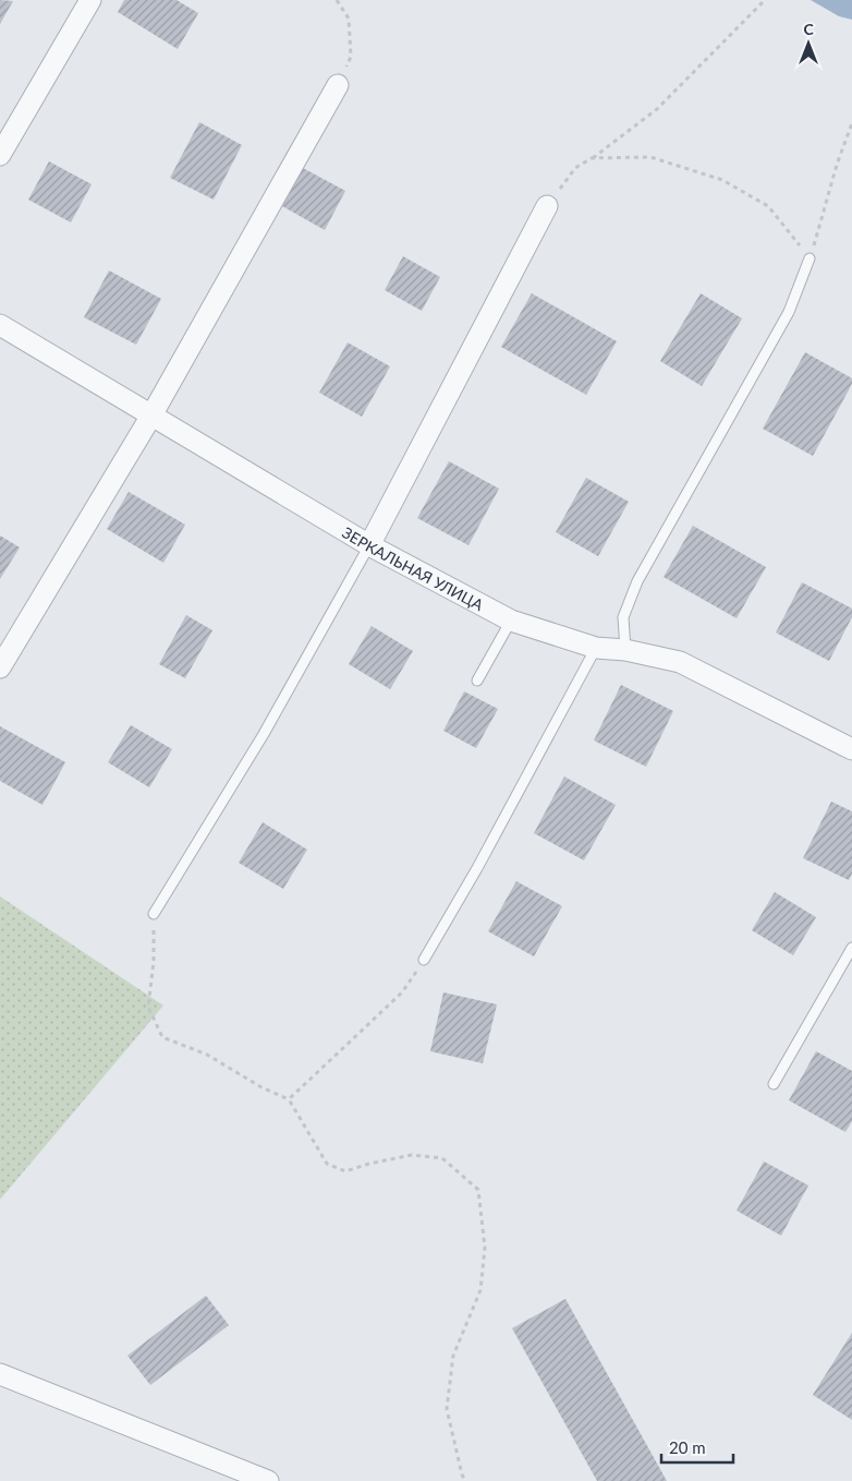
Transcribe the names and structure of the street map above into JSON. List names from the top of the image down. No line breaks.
{"streets":{"street":["ЗЕРКАЛЬНАЯ УЛИЦА"]},"scale_bar":"20 m","north":"top"}
